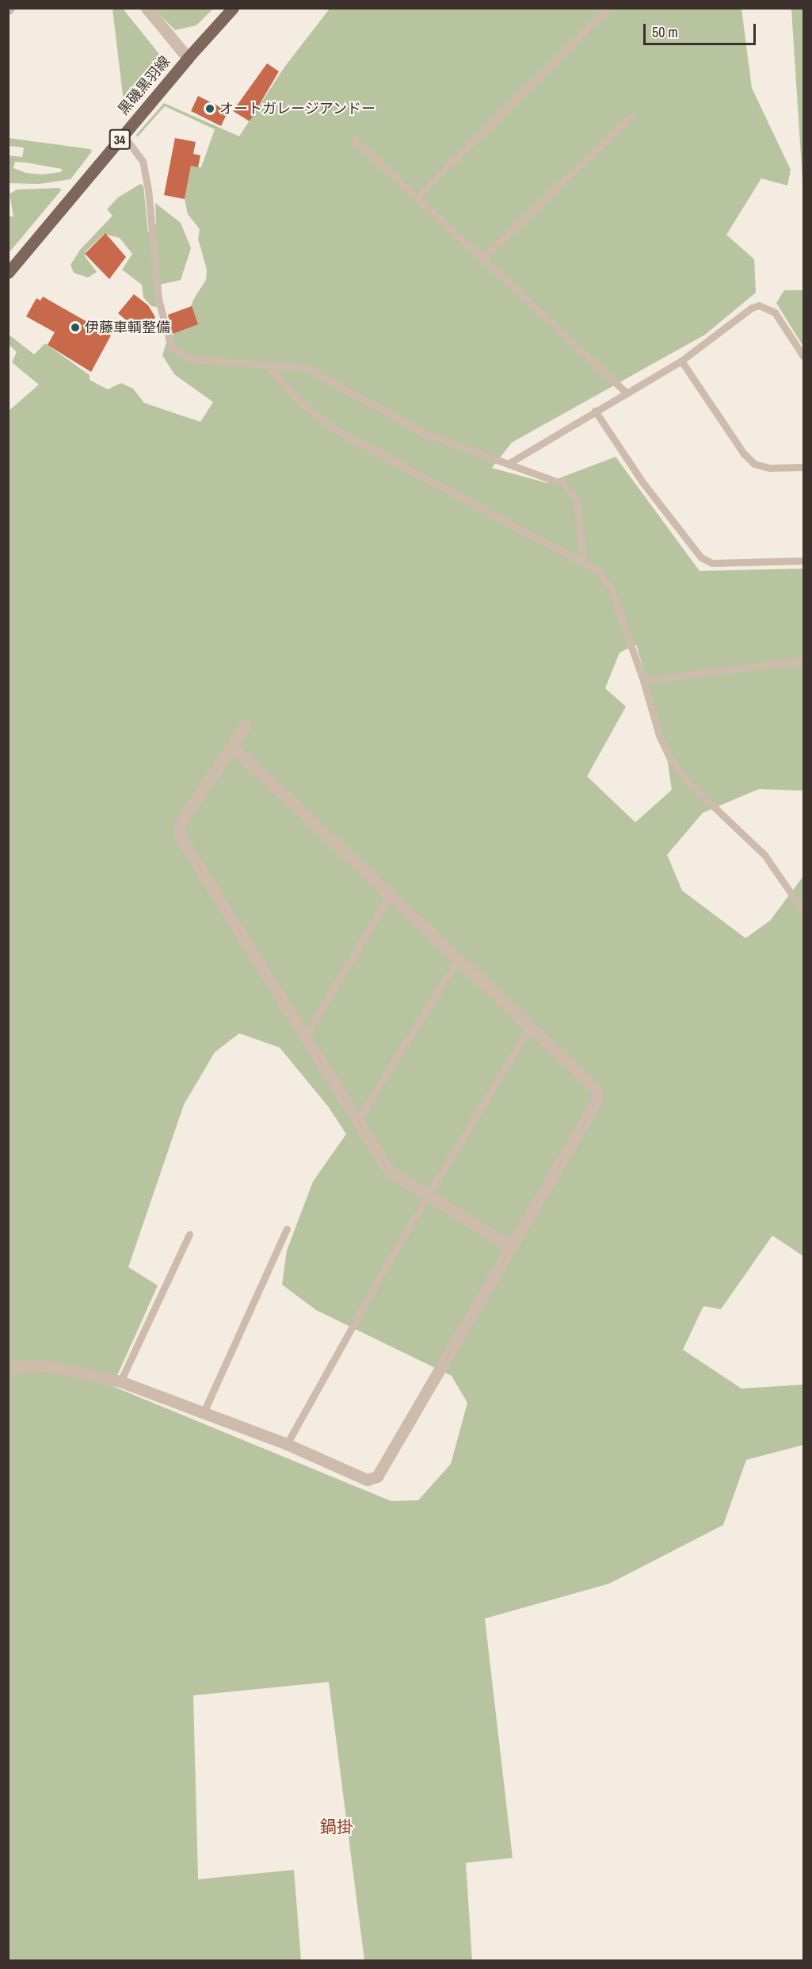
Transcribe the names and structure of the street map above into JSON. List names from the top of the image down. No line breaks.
{"streets":{"main road":["黒磯黒羽線","34"]},"districts":["鍋掛"],"places":["オートガレージアンドー","伊藤車輌整備"],"scale_bar":"50 m"}
